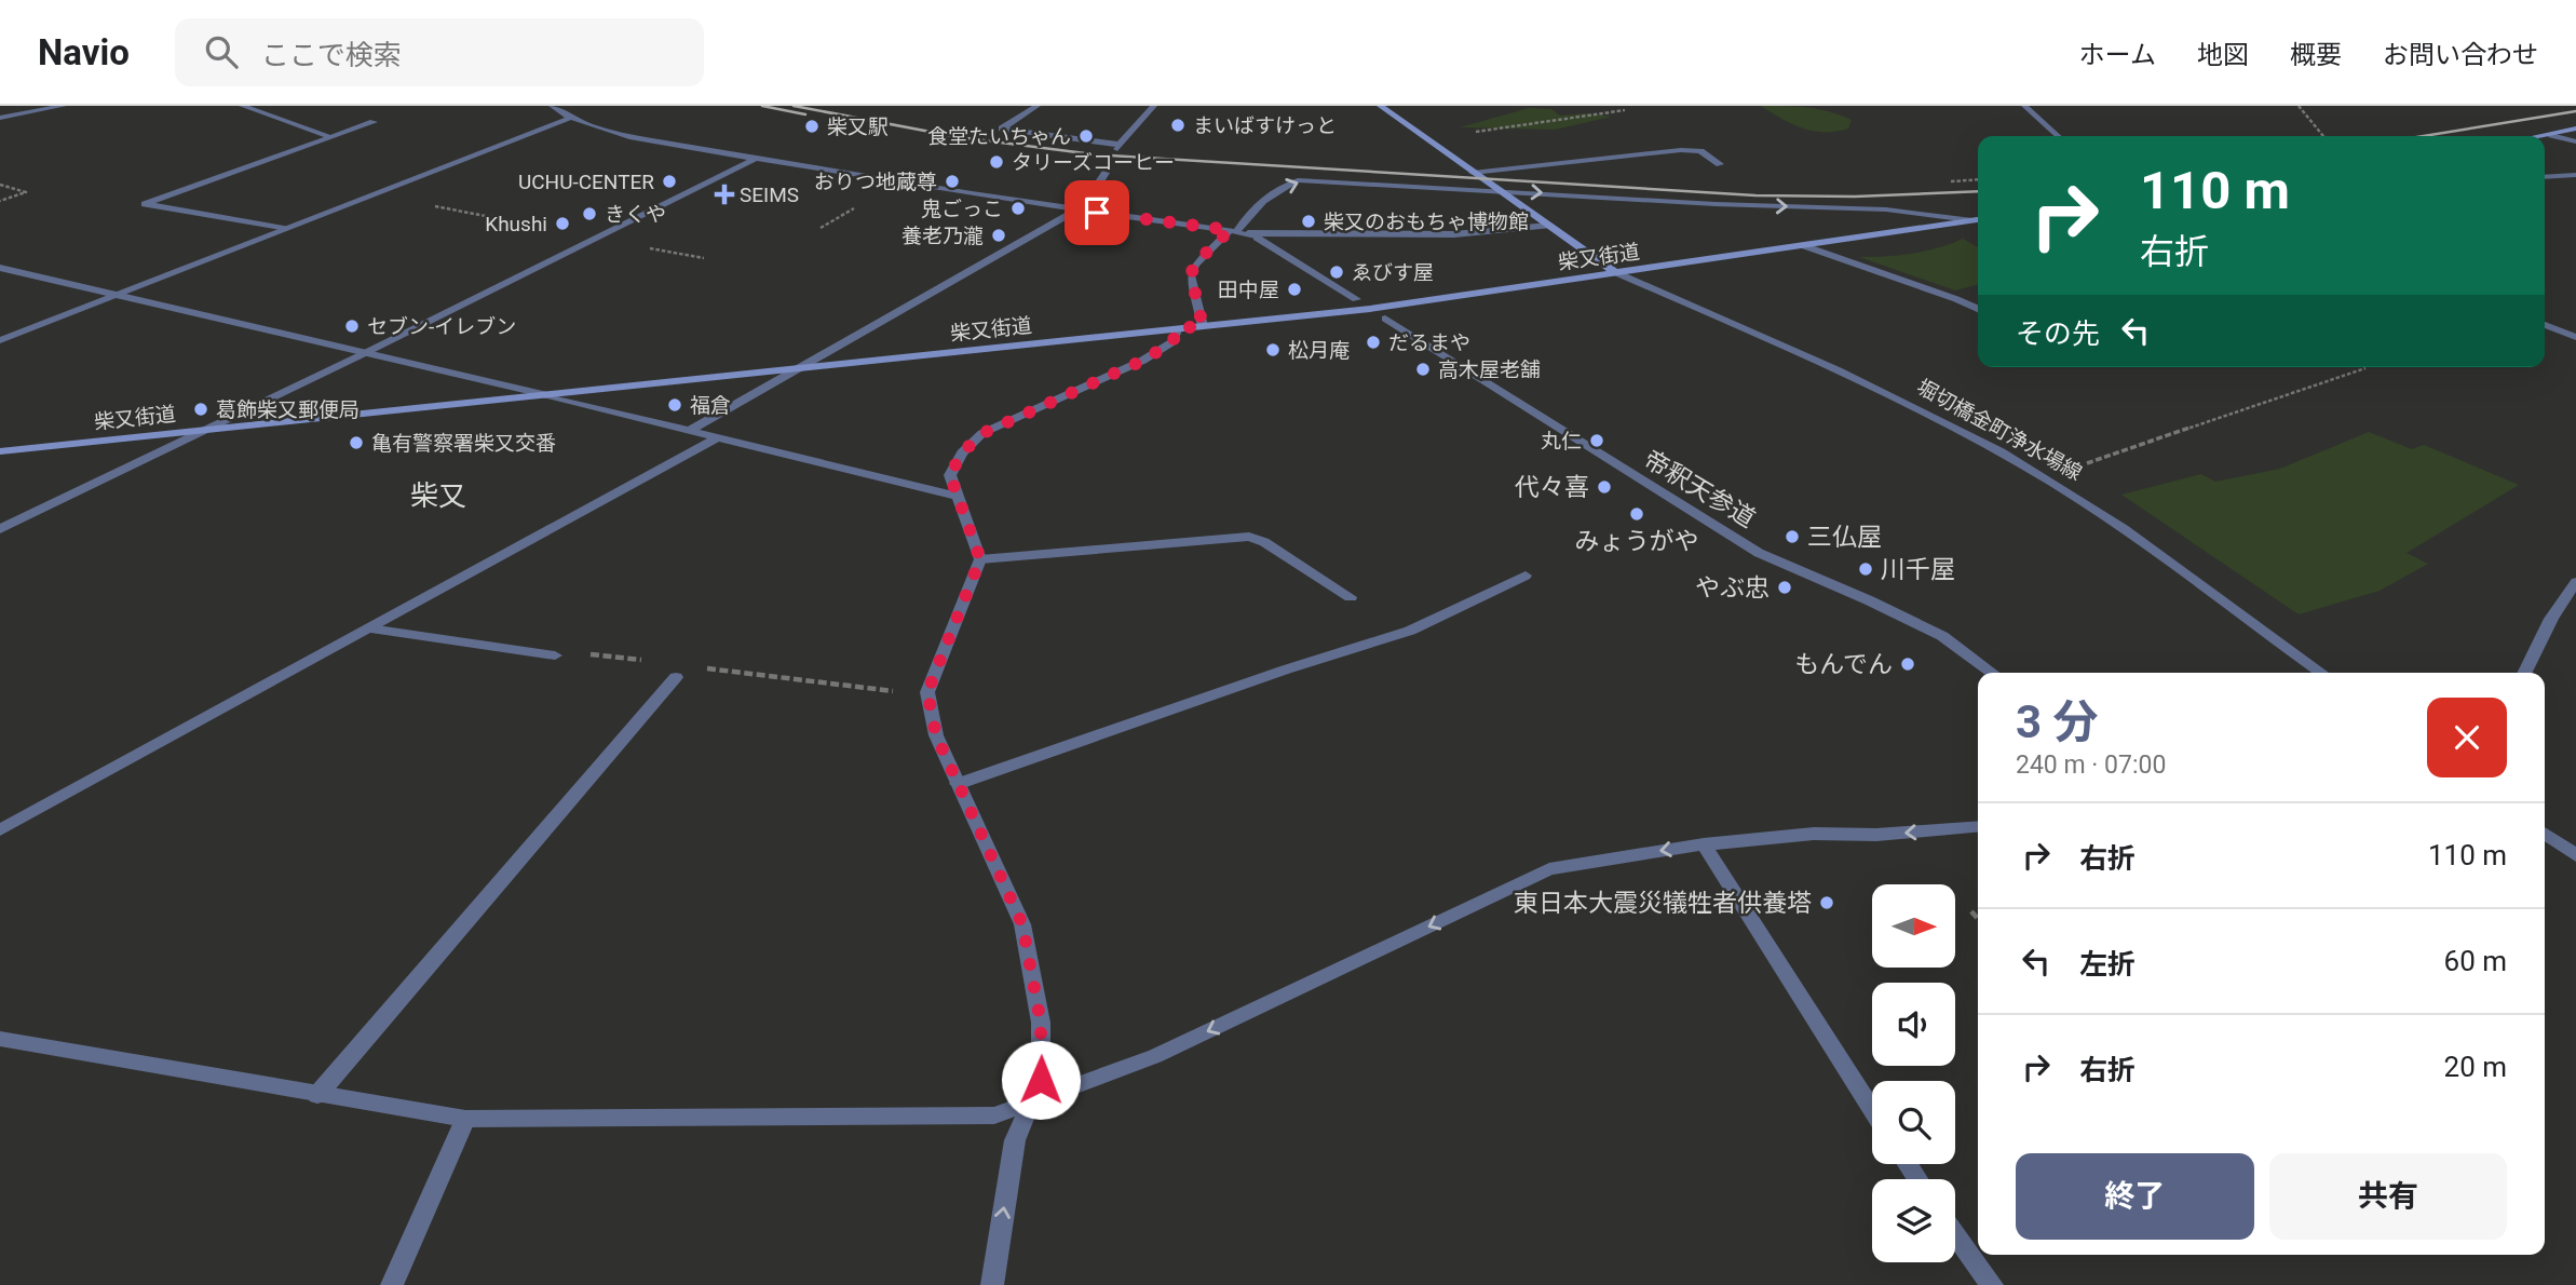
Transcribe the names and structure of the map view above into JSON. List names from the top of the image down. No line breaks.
{"streets":{"main road":["柴又街道"],"street":["堀切橋金町浄水場線","帝釈天参道"]},"crossings":[["柴又街道","堀切橋金町浄水場線"]],"districts":["柴又"],"places":{"other":["まいばすけっと","柴又駅","食堂たいちゃん","タリーズコーヒー","UCHU-CENTER","おりつ地蔵尊","鬼ごっこ","きくや","柴又のおもちゃ博物館","Khushi","養老乃瀧","ゑびす屋","田中屋","セブン-イレブン","だるまや","松月庵","高木屋老舗","福倉","葛飾柴又郵便局","丸仁","亀有警察署柴又交番","代々喜","みょうがや","三仏屋","川千屋","やぶ忠","もんでん","東日本大震災犠牲者供養塔"],"health":["SEIMS"]},"north":"right","page":{"header":"Navio","search":"ここで検索","nav":["ホーム","地図","概要","お問い合わせ"],"turn":["110 m","右折"],"then":"その先","heading":["3 分","240 m · 07:00"],"list":[{"name":"右折","value":"110 m"},{"name":"左折","value":"60 m"},{"name":"右折","value":"20 m"}],"buttons":["終了","共有"]}}
